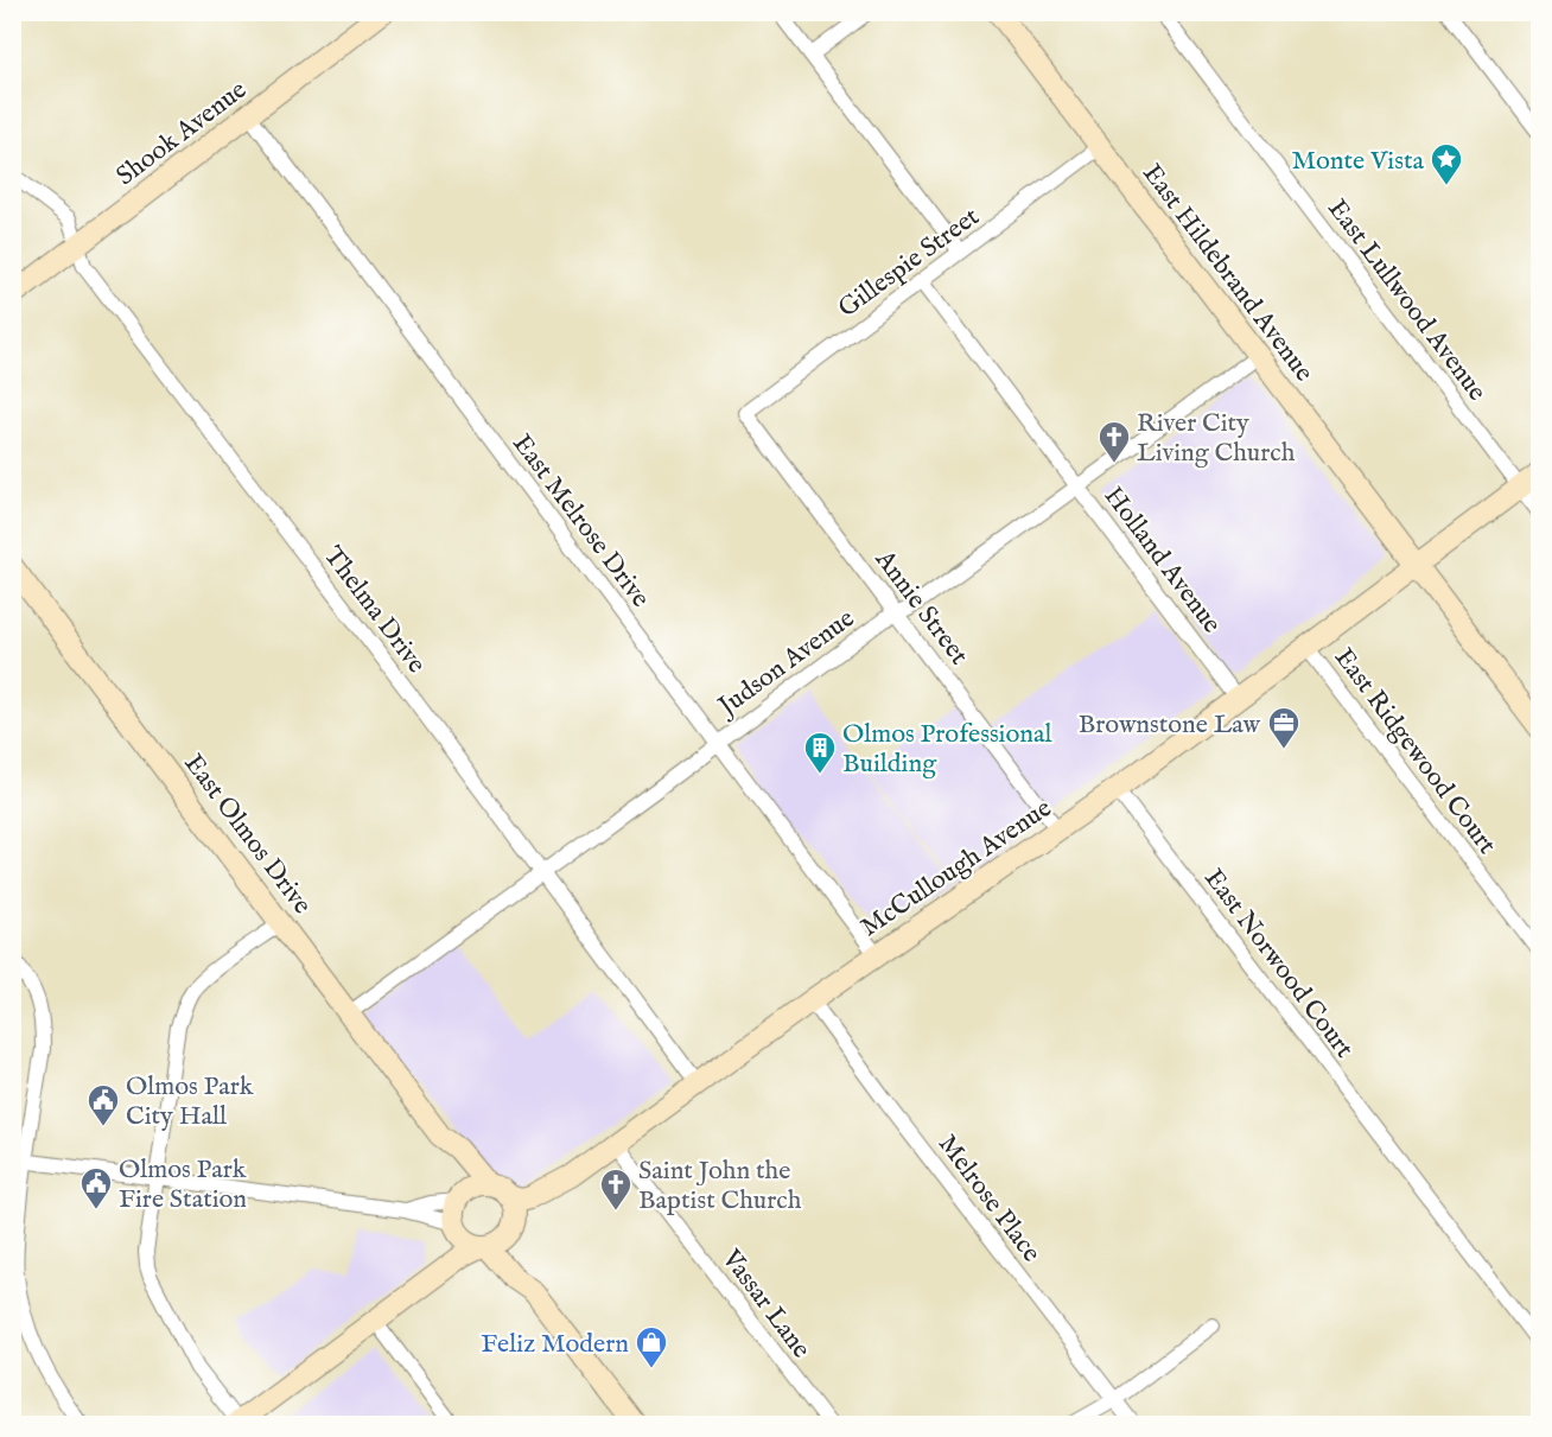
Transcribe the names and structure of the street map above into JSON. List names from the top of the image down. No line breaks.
{"streets":{"main road":["Shook Avenue","East Hildebrand Avenue","East Olmos Drive","McCullough Avenue"],"street":["Gillespie Street","East Lullwood Avenue","East Melrose Drive","Holland Avenue","Annie Street","Thelma Drive","Judson Avenue","East Ridgewood Court","East Norwood Court","Melrose Place","Vassar Lane"]},"crossings":[["Shook Avenue","East Melrose Drive"],["Shook Avenue","Thelma Drive"],["Gillespie Street","East Hildebrand Avenue"],["Gillespie Street","Holland Avenue"],["Gillespie Street","Annie Street"],["East Hildebrand Avenue","Judson Avenue"],["East Hildebrand Avenue","McCullough Avenue"],["East Lullwood Avenue","McCullough Avenue"],["East Melrose Drive","Judson Avenue"],["East Melrose Drive","McCullough Avenue"],["Holland Avenue","Judson Avenue"],["Holland Avenue","McCullough Avenue"],["Annie Street","Judson Avenue"],["Annie Street","McCullough Avenue"],["Thelma Drive","Judson Avenue"],["Thelma Drive","McCullough Avenue"],["Judson Avenue","East Olmos Drive"],["East Ridgewood Court","McCullough Avenue"],["East Olmos Drive","McCullough Avenue"],["McCullough Avenue","East Norwood Court"],["McCullough Avenue","Melrose Place"],["McCullough Avenue","Vassar Lane"]],"places":{"place":["Monte Vista"],"church":["River City Living Church","Saint John the Baptist Church"],"office":["Brownstone Law"],"building":["Olmos Professional Building"],"public building":["Olmos Park City Hall","Olmos Park Fire Station"],"shop":["Feliz Modern"]}}
